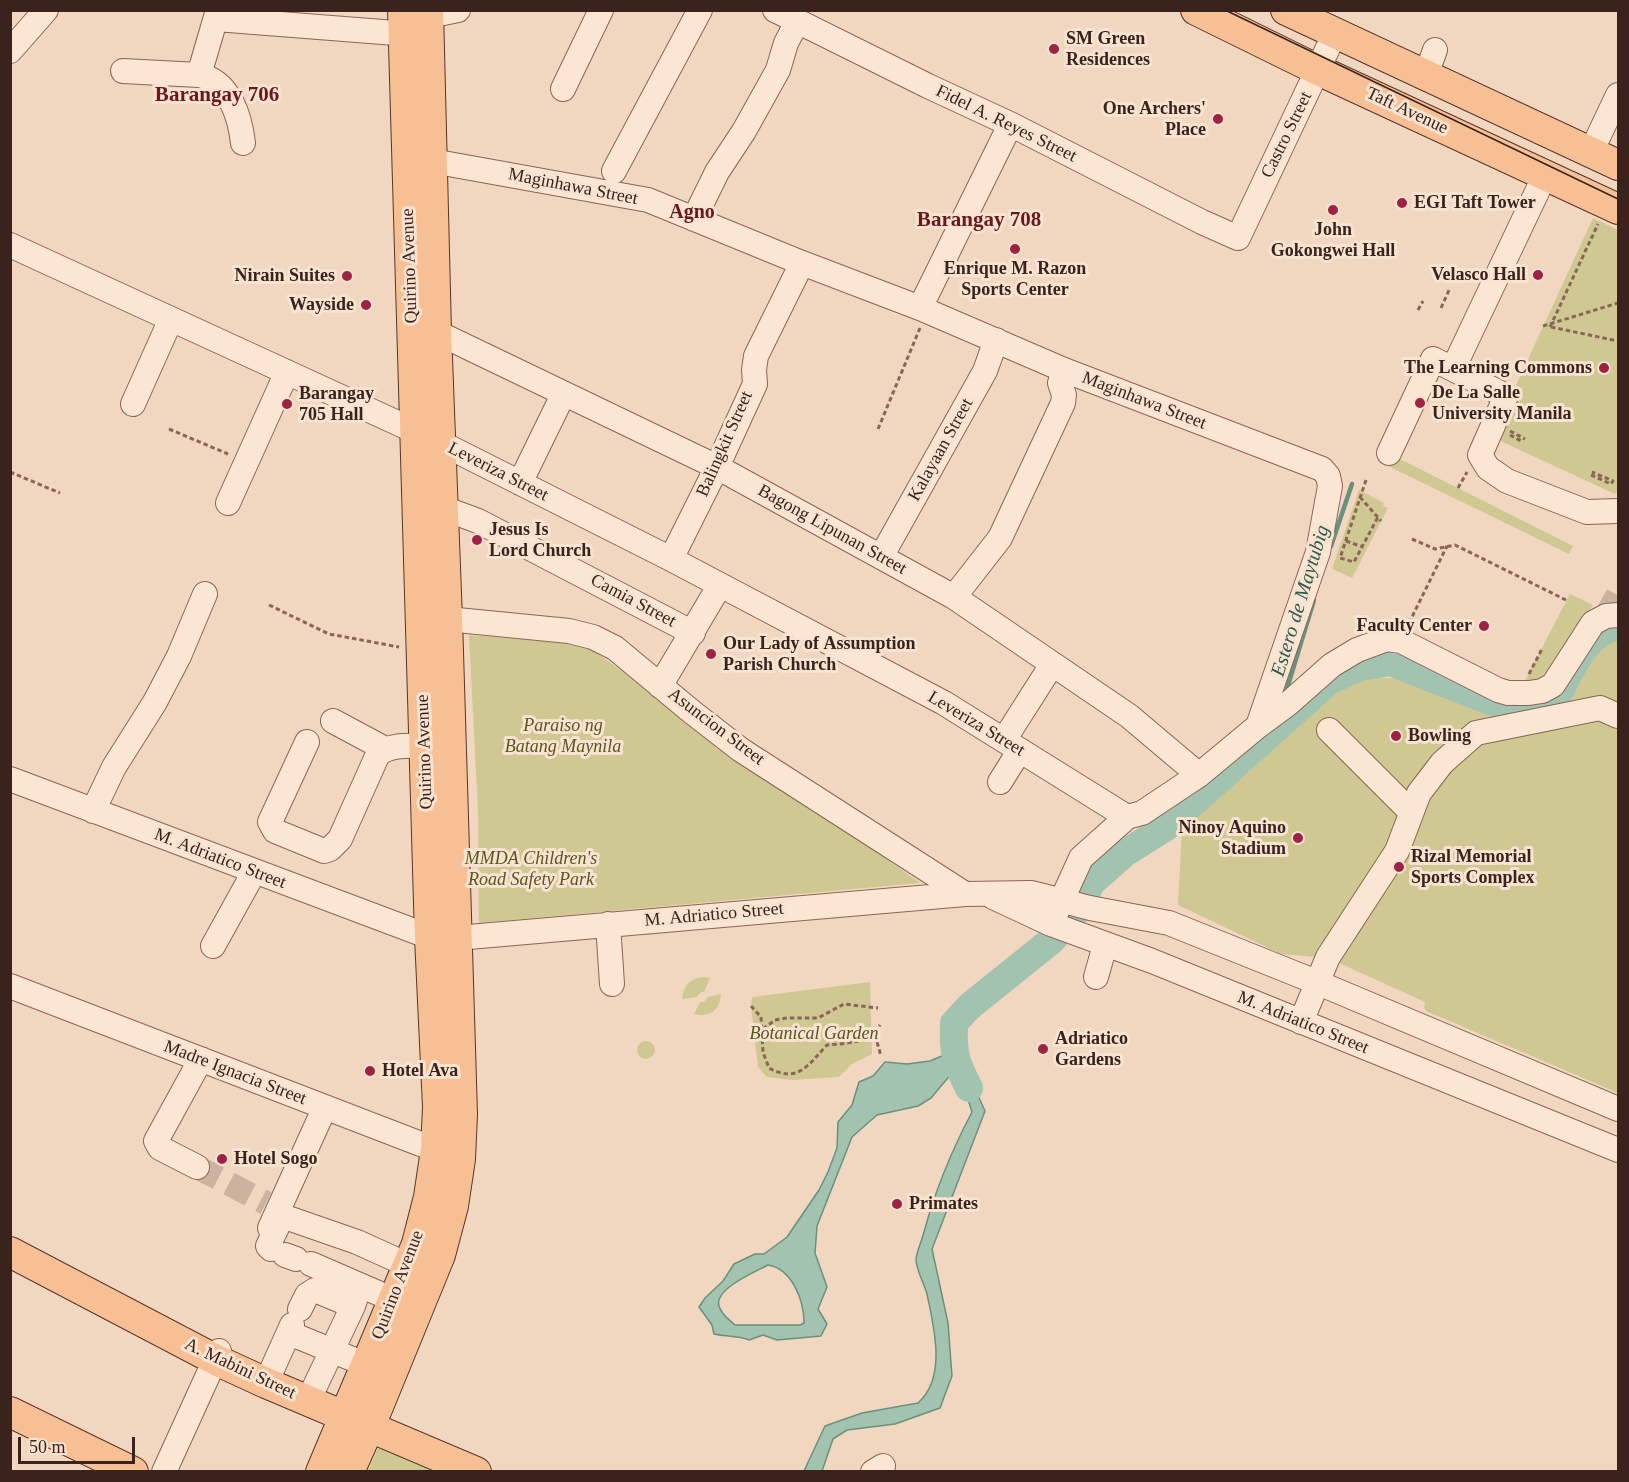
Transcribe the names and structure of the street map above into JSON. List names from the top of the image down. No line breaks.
{"streets":{"main road":["Taft Avenue","Quirino Avenue","A. Mabini Street"],"street":["Fidel A. Reyes Street","Castro Street","Maginhawa Street","Balingkit Street","Kalayaan Street","Leveriza Street","Bagong Lipunan Street","Camia Street","Asuncion Street","M. Adriatico Street","Madre Ignacia Street"]},"crossings":[["Taft Avenue","Castro Street"],["Fidel A. Reyes Street","Castro Street"],["Maginhawa Street","Quirino Avenue"],["Maginhawa Street","Balingkit Street"],["Maginhawa Street","Kalayaan Street"],["Quirino Avenue","Leveriza Street"],["Quirino Avenue","Bagong Lipunan Street"],["Quirino Avenue","Camia Street"],["Quirino Avenue","Asuncion Street"],["Quirino Avenue","M. Adriatico Street"],["Quirino Avenue","Madre Ignacia Street"],["Quirino Avenue","A. Mabini Street"],["Balingkit Street","Leveriza Street"],["Balingkit Street","Bagong Lipunan Street"],["Kalayaan Street","Bagong Lipunan Street"],["Asuncion Street","M. Adriatico Street"]],"districts":["Barangay 706","Agno","Barangay 708"],"water":["Estero de Maytubig"],"parks":["Paraiso ng Batang Maynila","MMDA Children's Road Safety Park","Botanical Garden"],"places":["SM Green Residences","One Archers' Place","EGI Taft Tower","John Gokongwei Hall","Enrique M. Razon Sports Center","Velasco Hall","Nirain Suites","Wayside","The Learning Commons","De La Salle University Manila","Barangay 705 Hall","Jesus Is Lord Church","Faculty Center","Our Lady of Assumption Parish Church","Bowling","Ninoy Aquino Stadium","Rizal Memorial Sports Complex","Adriatico Gardens","Hotel Ava","Hotel Sogo","Primates"],"scale_bar":"50 m"}
